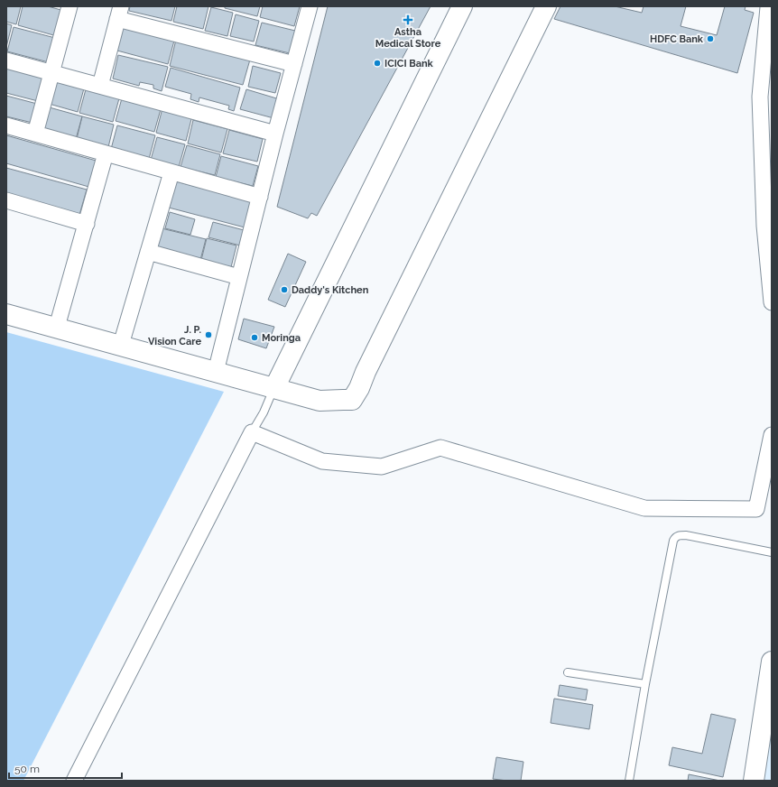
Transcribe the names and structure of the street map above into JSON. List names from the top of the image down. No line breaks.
{"places":{"health":["Astha Medical Store"],"other":["HDFC Bank","ICICI Bank","Daddy's Kitchen","J. P. Vision Care","Moringa"]},"scale_bar":"50 m"}
